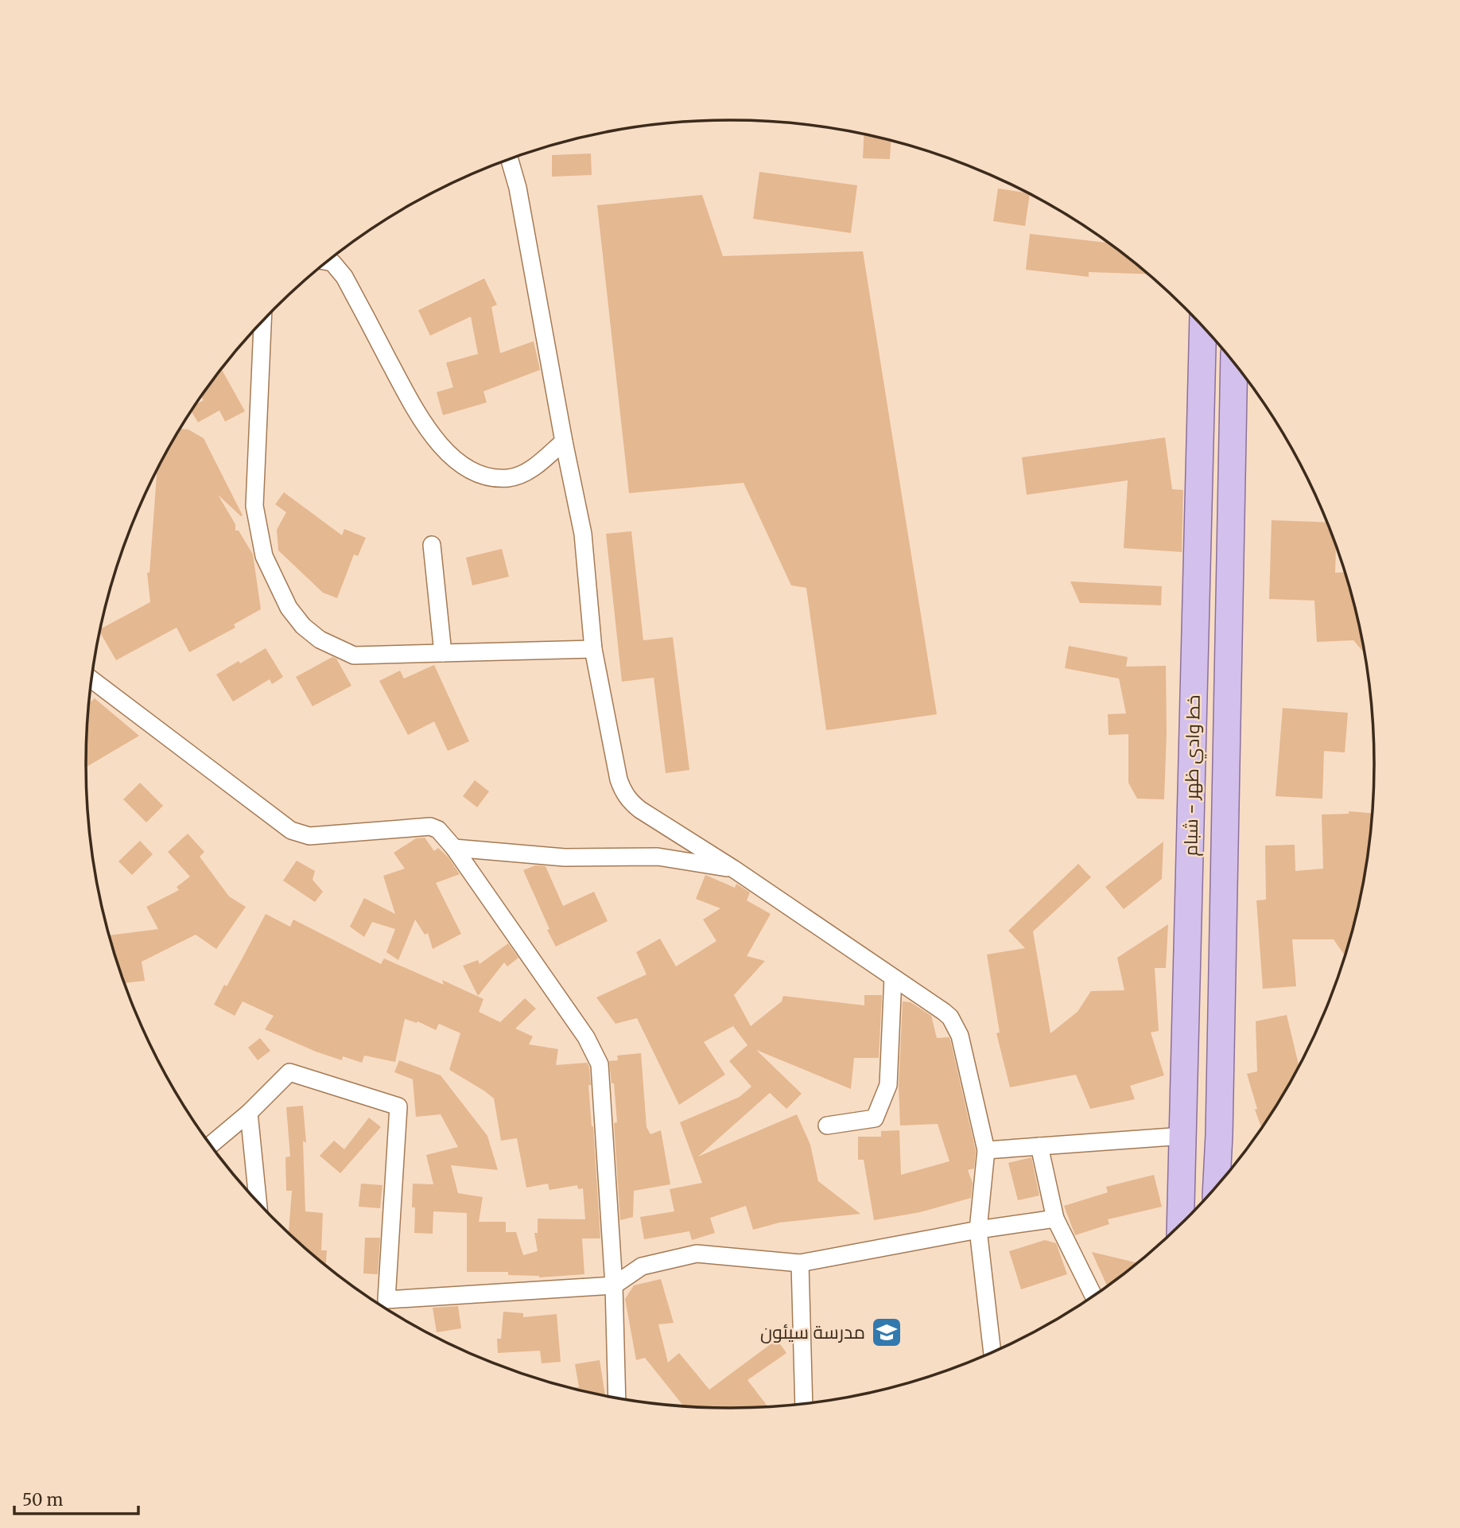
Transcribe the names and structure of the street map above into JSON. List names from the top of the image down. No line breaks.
{"streets":{"main road":["خط وادي ظهر - شبام"]},"places":{"school or university":["مدرسة سيئون"]},"scale_bar":"50 m"}
